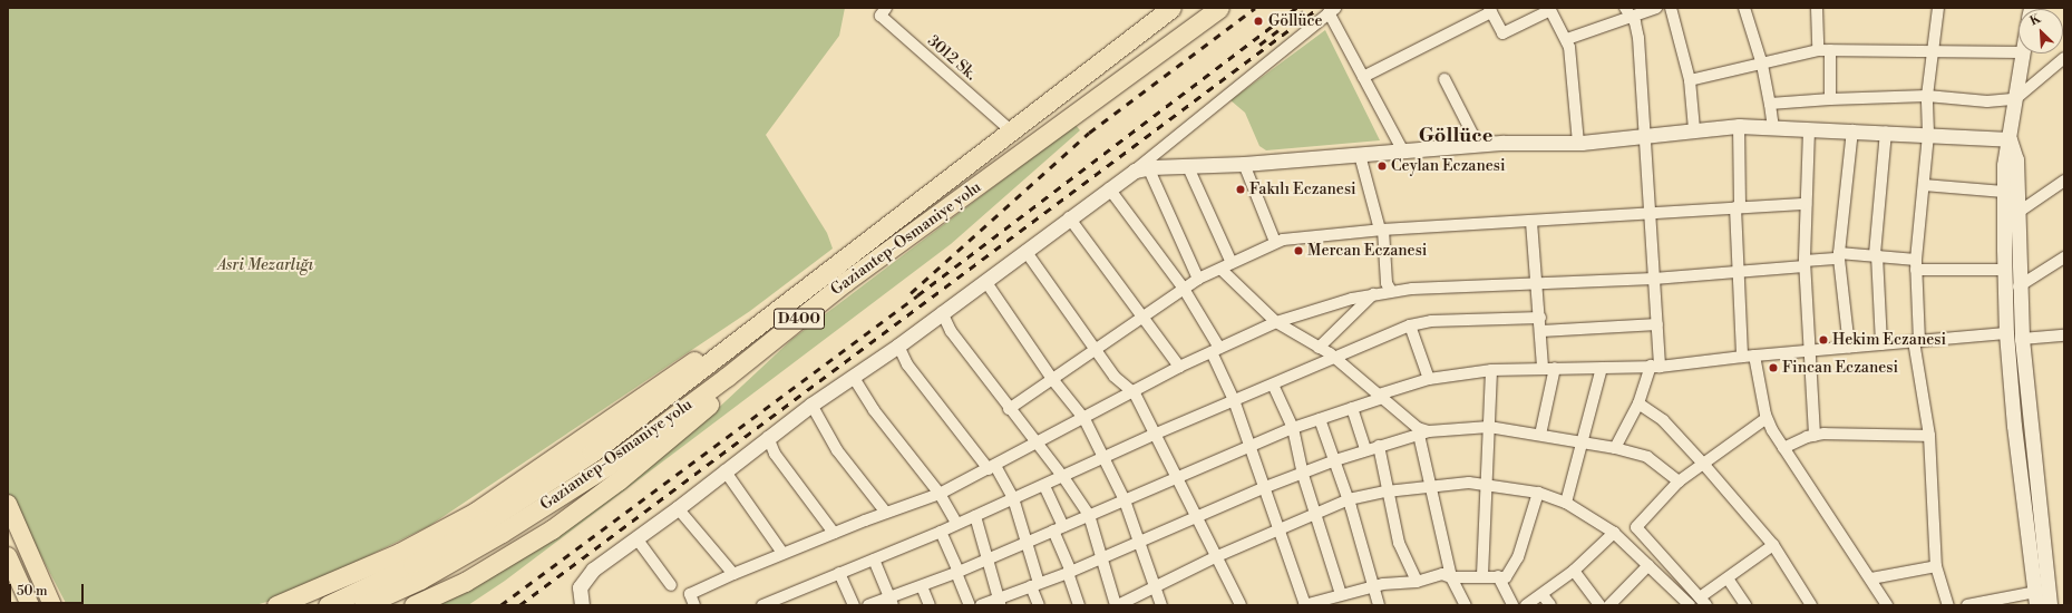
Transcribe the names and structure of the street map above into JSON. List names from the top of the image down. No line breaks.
{"streets":{"highway":["Gaziantep-Osmaniye yolu","D400"],"street":["3012 Sk."]},"crossings":[["3012 Sk.","Gaziantep-Osmaniye yolu"]],"districts":["Göllüce"],"parks":["Asri Mezarlığı"],"places":["Göllüce","Ceylan Eczanesi","Fakılı Eczanesi","Mercan Eczanesi","Hekim Eczanesi","Fincan Eczanesi"],"scale_bar":"50 m","north":"top left"}
